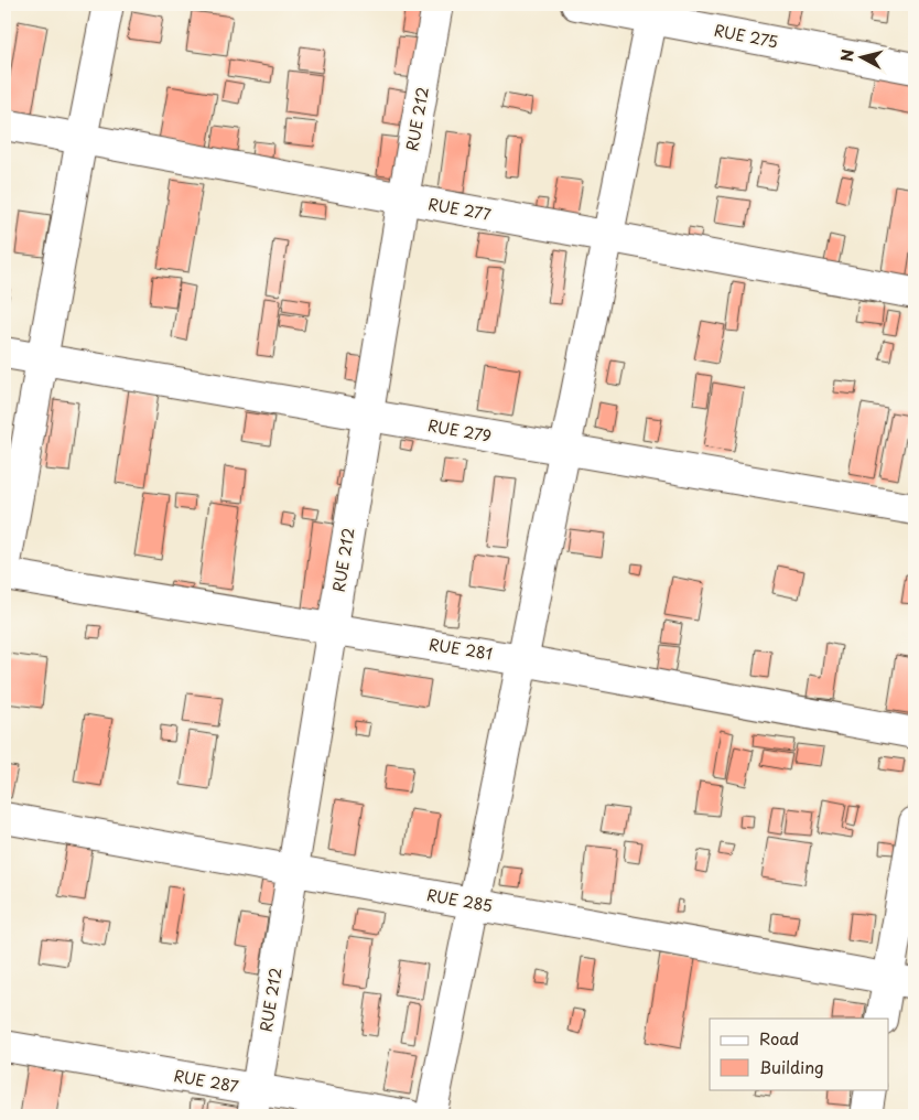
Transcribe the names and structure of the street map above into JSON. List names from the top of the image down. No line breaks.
{"streets":{"street":["RUE 275","RUE 212","RUE 277","RUE 279","RUE 281","RUE 285","RUE 287"]},"crossings":[["RUE 212","RUE 277"],["RUE 212","RUE 279"],["RUE 212","RUE 281"],["RUE 212","RUE 285"],["RUE 212","RUE 287"]],"legend":["Road","Building"],"north":"left"}
